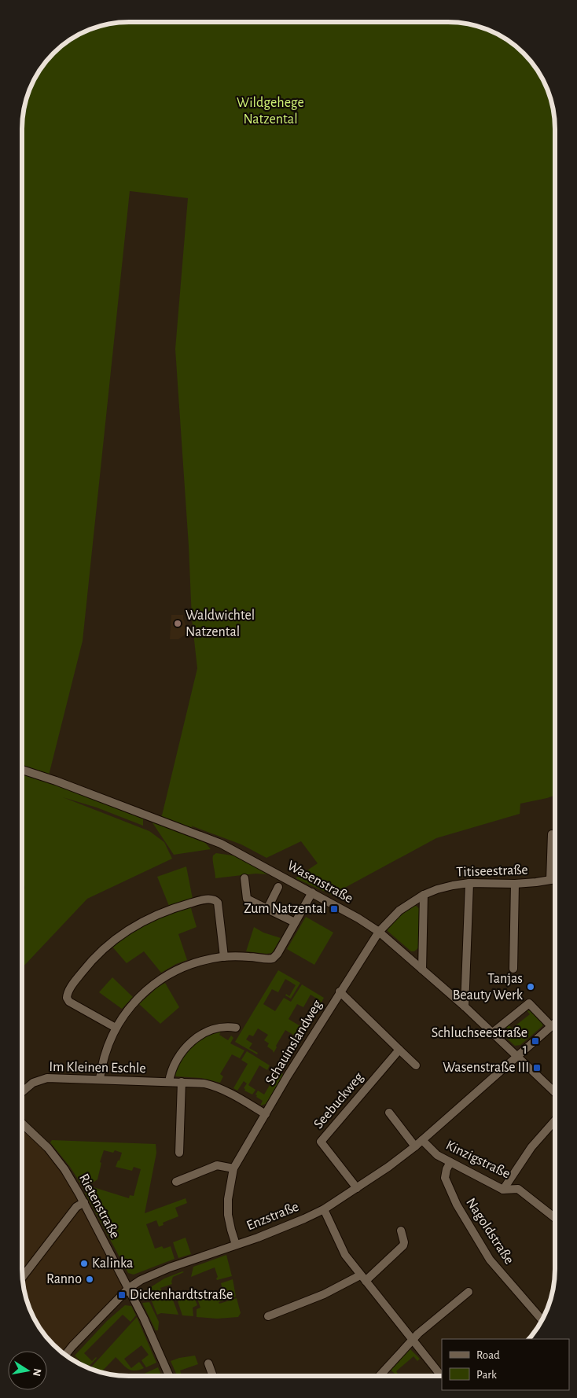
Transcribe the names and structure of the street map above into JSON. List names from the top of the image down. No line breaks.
{"streets":{"street":["Titiseestraße","Wasenstraße","Schauinslandweg","Im Kleinen Eschle","Seebuckweg","Kinzigstraße","Rietenstraße","Enzstraße","Nagoldstraße"]},"crossings":[["Titiseestraße","Wasenstraße"],["Titiseestraße","Schauinslandweg"],["Wasenstraße","Schauinslandweg"],["Wasenstraße","Enzstraße"],["Schauinslandweg","Im Kleinen Eschle"],["Schauinslandweg","Enzstraße"],["Seebuckweg","Enzstraße"],["Kinzigstraße","Enzstraße"],["Kinzigstraße","Nagoldstraße"],["Rietenstraße","Enzstraße"]],"parks":["Wildgehege Natzental"],"places":{"other":["Waldwichtel Natzental","Tanjas Beauty Werk","Kalinka","Ranno"],"transit":["Zum Natzental","Schluchseestraße 1","Wasenstraße III","Dickenhardtstraße"]},"legend":["Road","Park"],"north":"right"}
